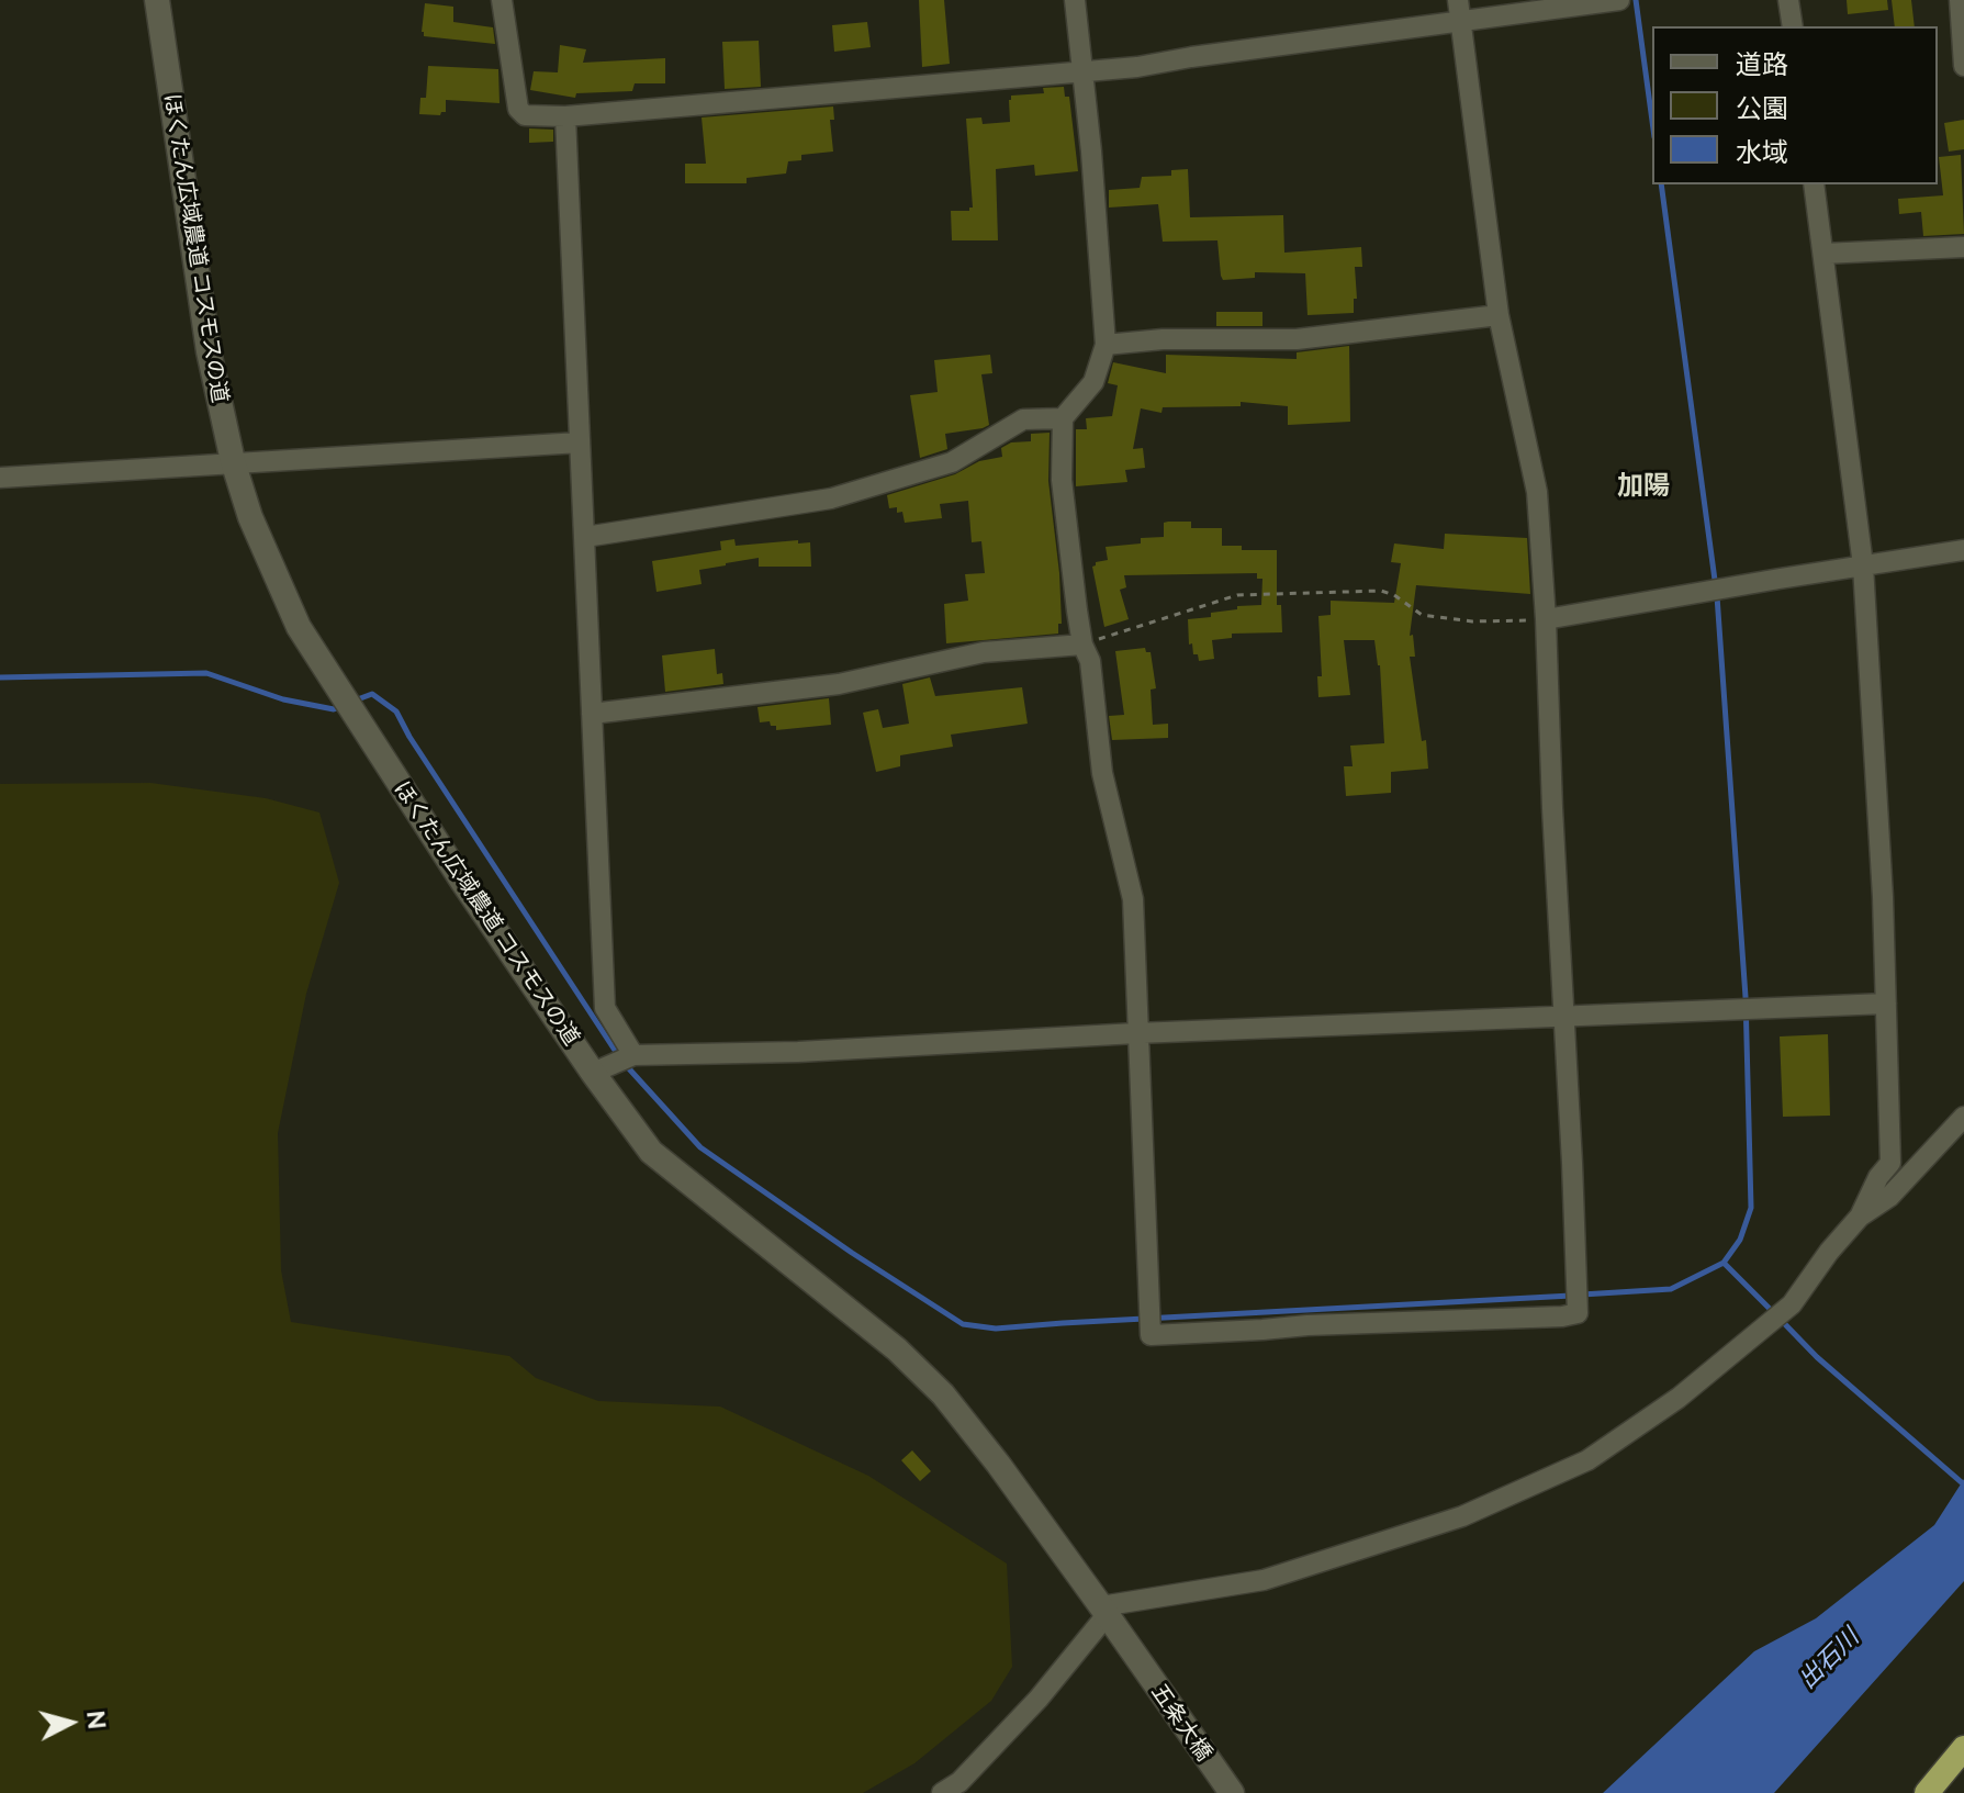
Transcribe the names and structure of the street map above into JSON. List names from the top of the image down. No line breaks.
{"streets":{"street":["ほくたん広域農道 コスモスの道","五条大橋"]},"crossings":[["ほくたん広域農道 コスモスの道","五条大橋"]],"districts":["加陽"],"water":["出石川"],"legend":["道路","公園","水域"],"north":"right"}
